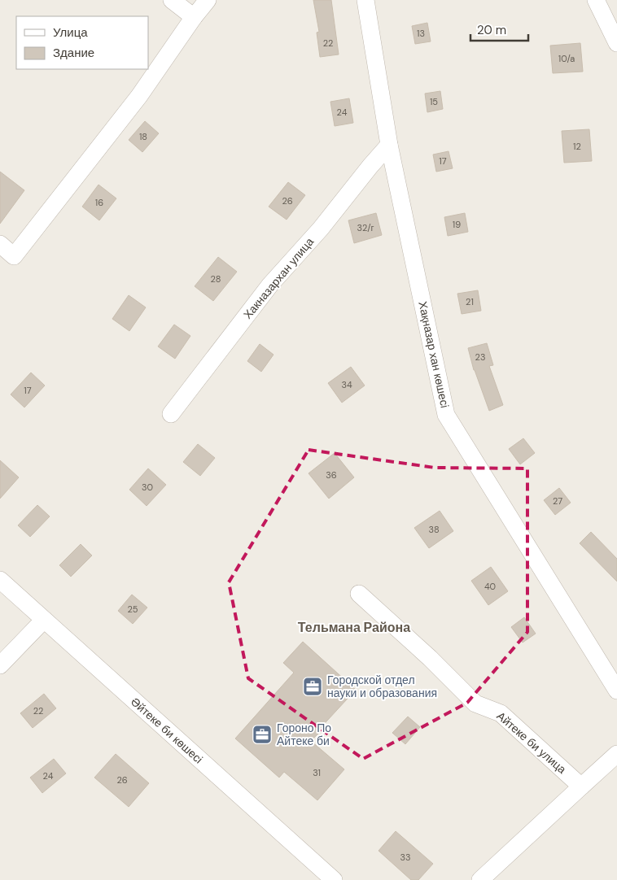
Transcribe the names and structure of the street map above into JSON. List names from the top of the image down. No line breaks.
{"streets":{"street":["Хакназархан улица","Хақназар хан көшесі","Әйтеке би көшесі","Айтеке би улица"]},"crossings":[["Хакназархан улица","Хақназар хан көшесі"]],"districts":["Тельмана Района"],"places":{"office":["Городской отдел науки и образования","Гороно По Айтеке би"]},"house_numbers":["13","22","10/a","15","24","18","12","17","26","16","19","32/г","28","21","23","34","17","36","30","27","38","40","25","22","31","24","26","33"],"legend":["Улица","Здание"],"scale_bar":"20 m"}
